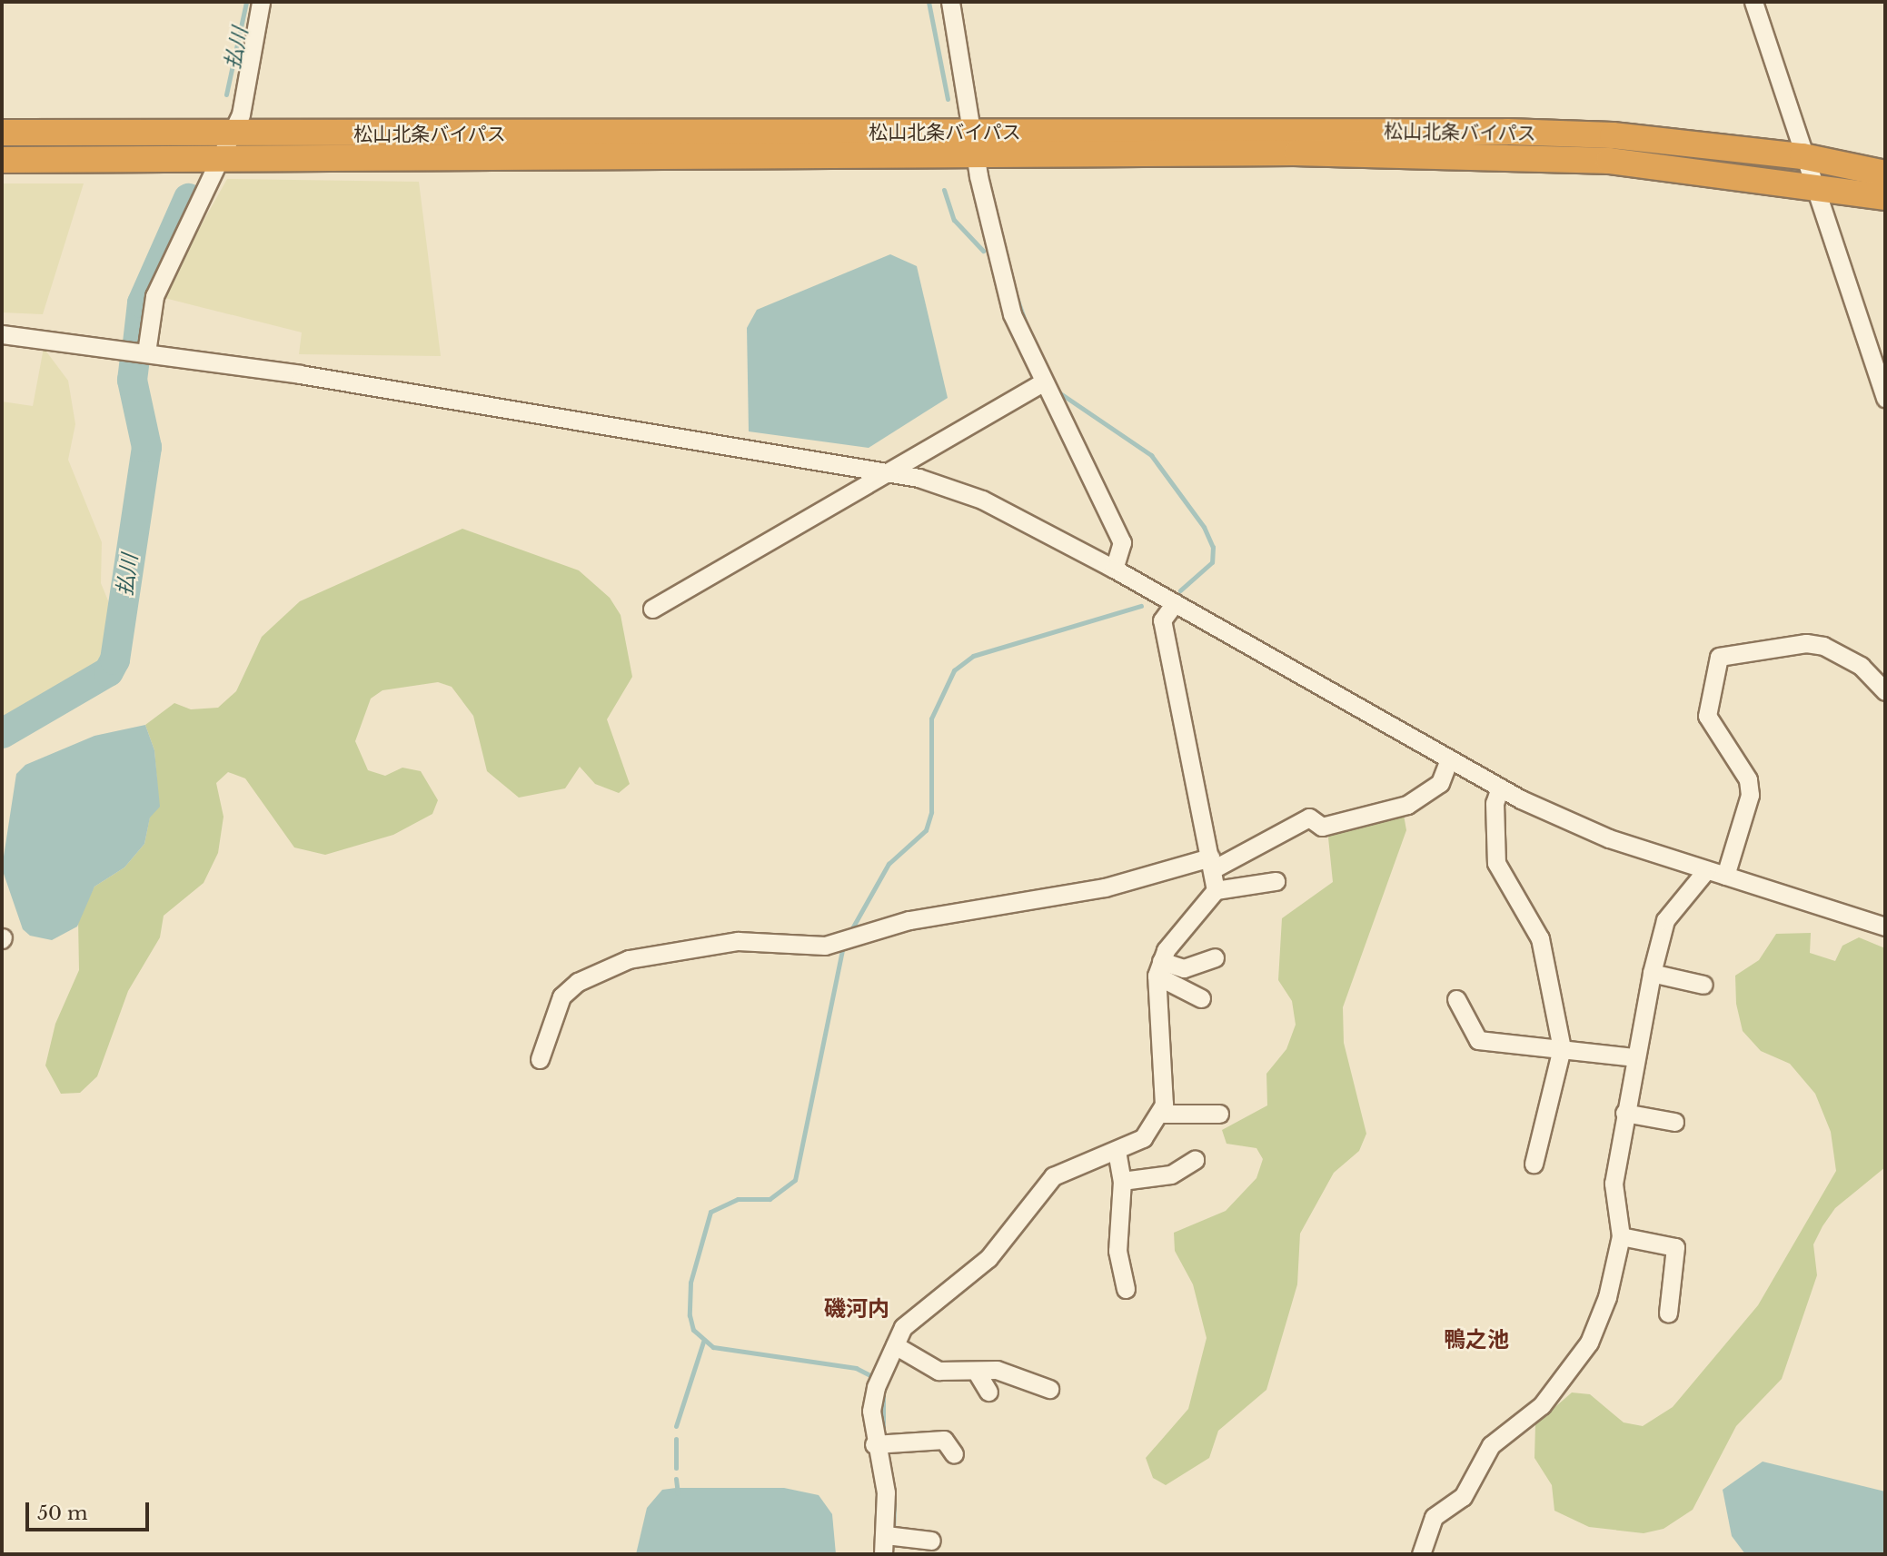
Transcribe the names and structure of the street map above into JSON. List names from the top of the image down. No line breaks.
{"streets":{"highway":["松山北条バイパス"]},"districts":["磯河内","鴨之池"],"water":["払川"],"scale_bar":"50 m"}
